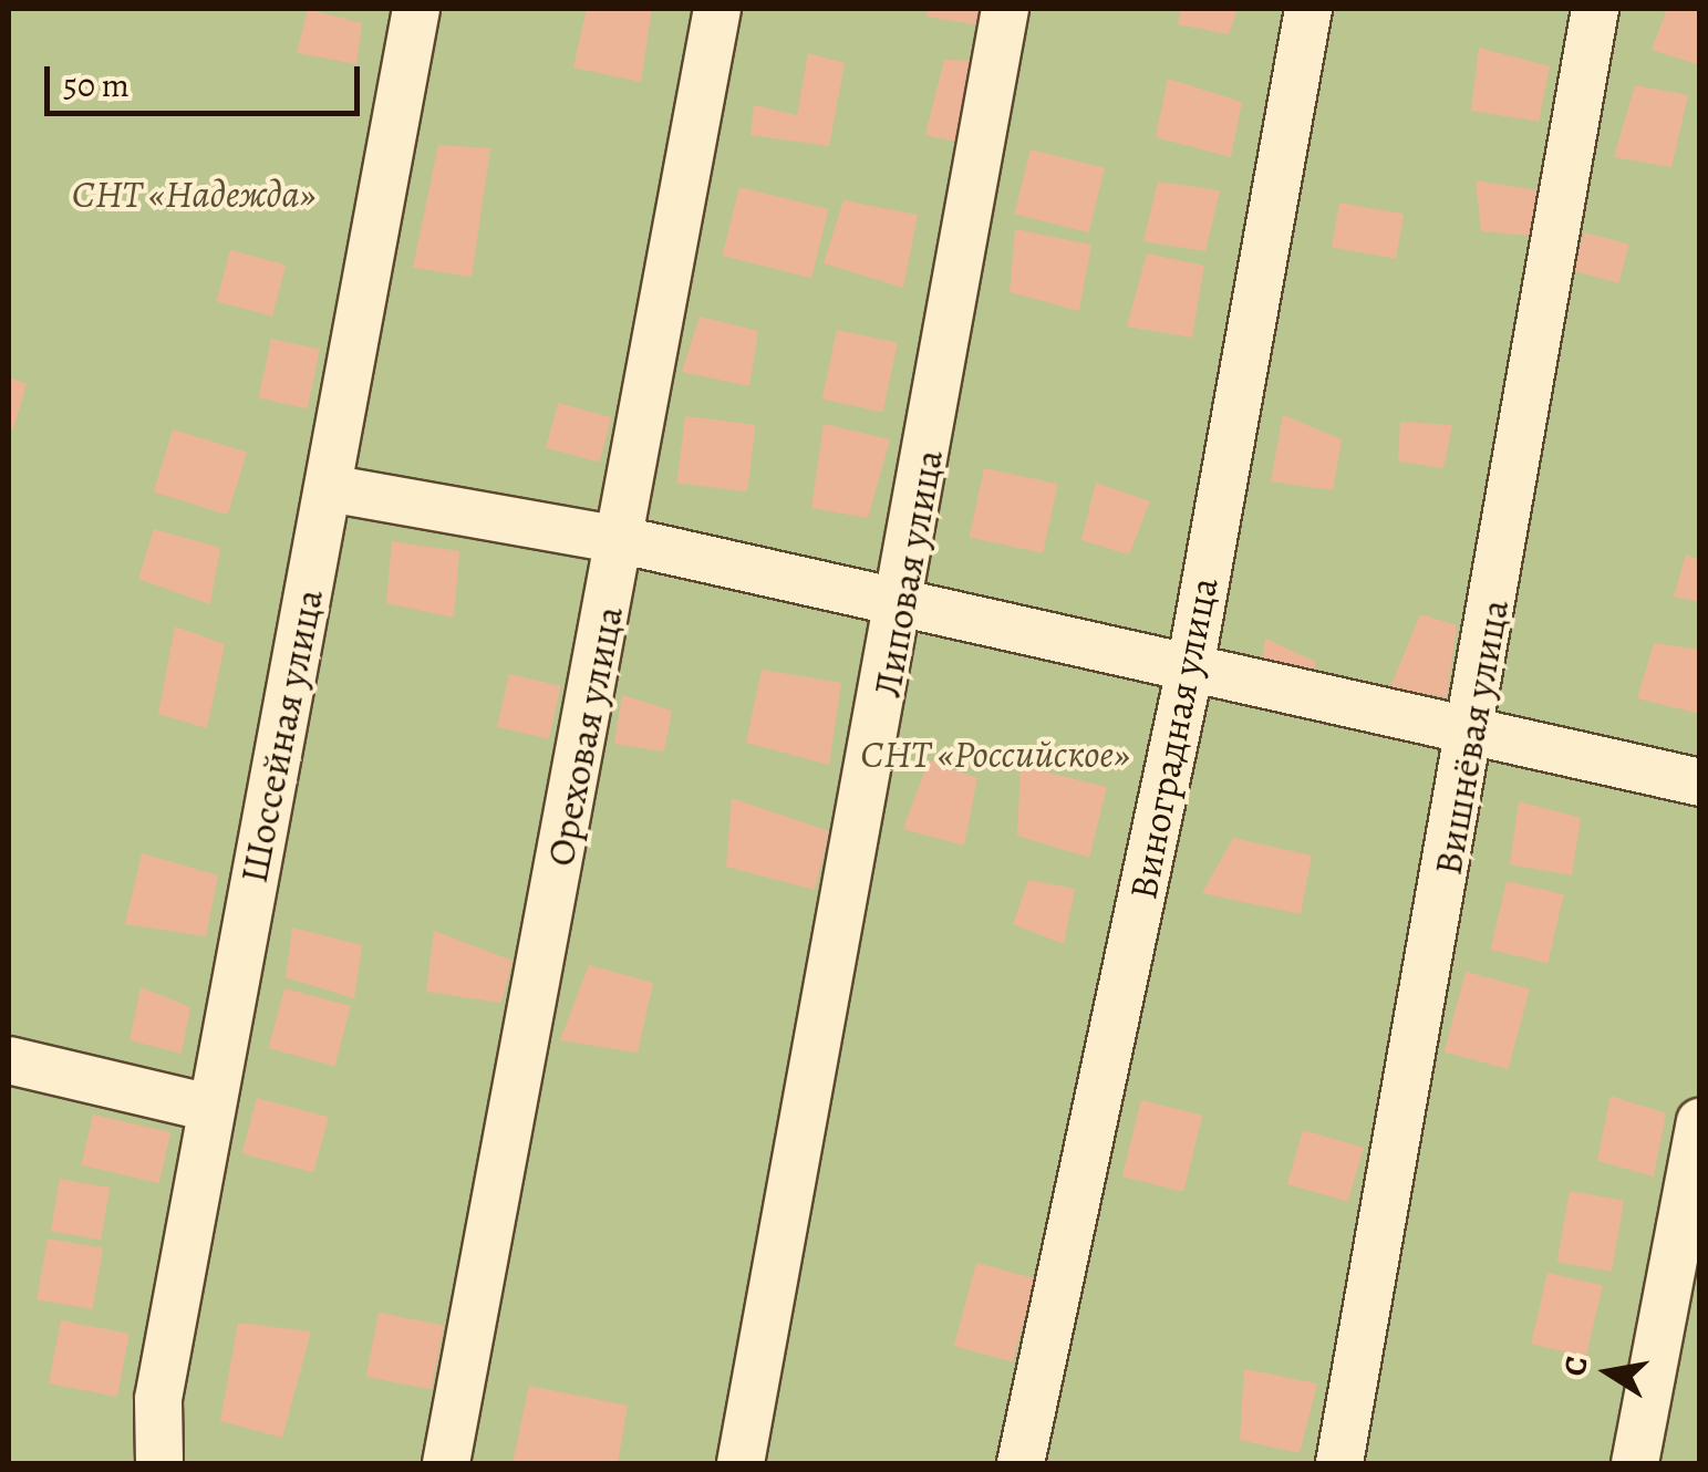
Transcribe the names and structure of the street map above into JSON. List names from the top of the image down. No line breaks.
{"streets":{"street":["Липовая улица","Шоссейная улица","Ореховая улица","Вишнёвая улица","Виноградная улица"]},"parks":["СНТ «Надежда»","СНТ «Российское»"],"scale_bar":"50 m","north":"left"}
